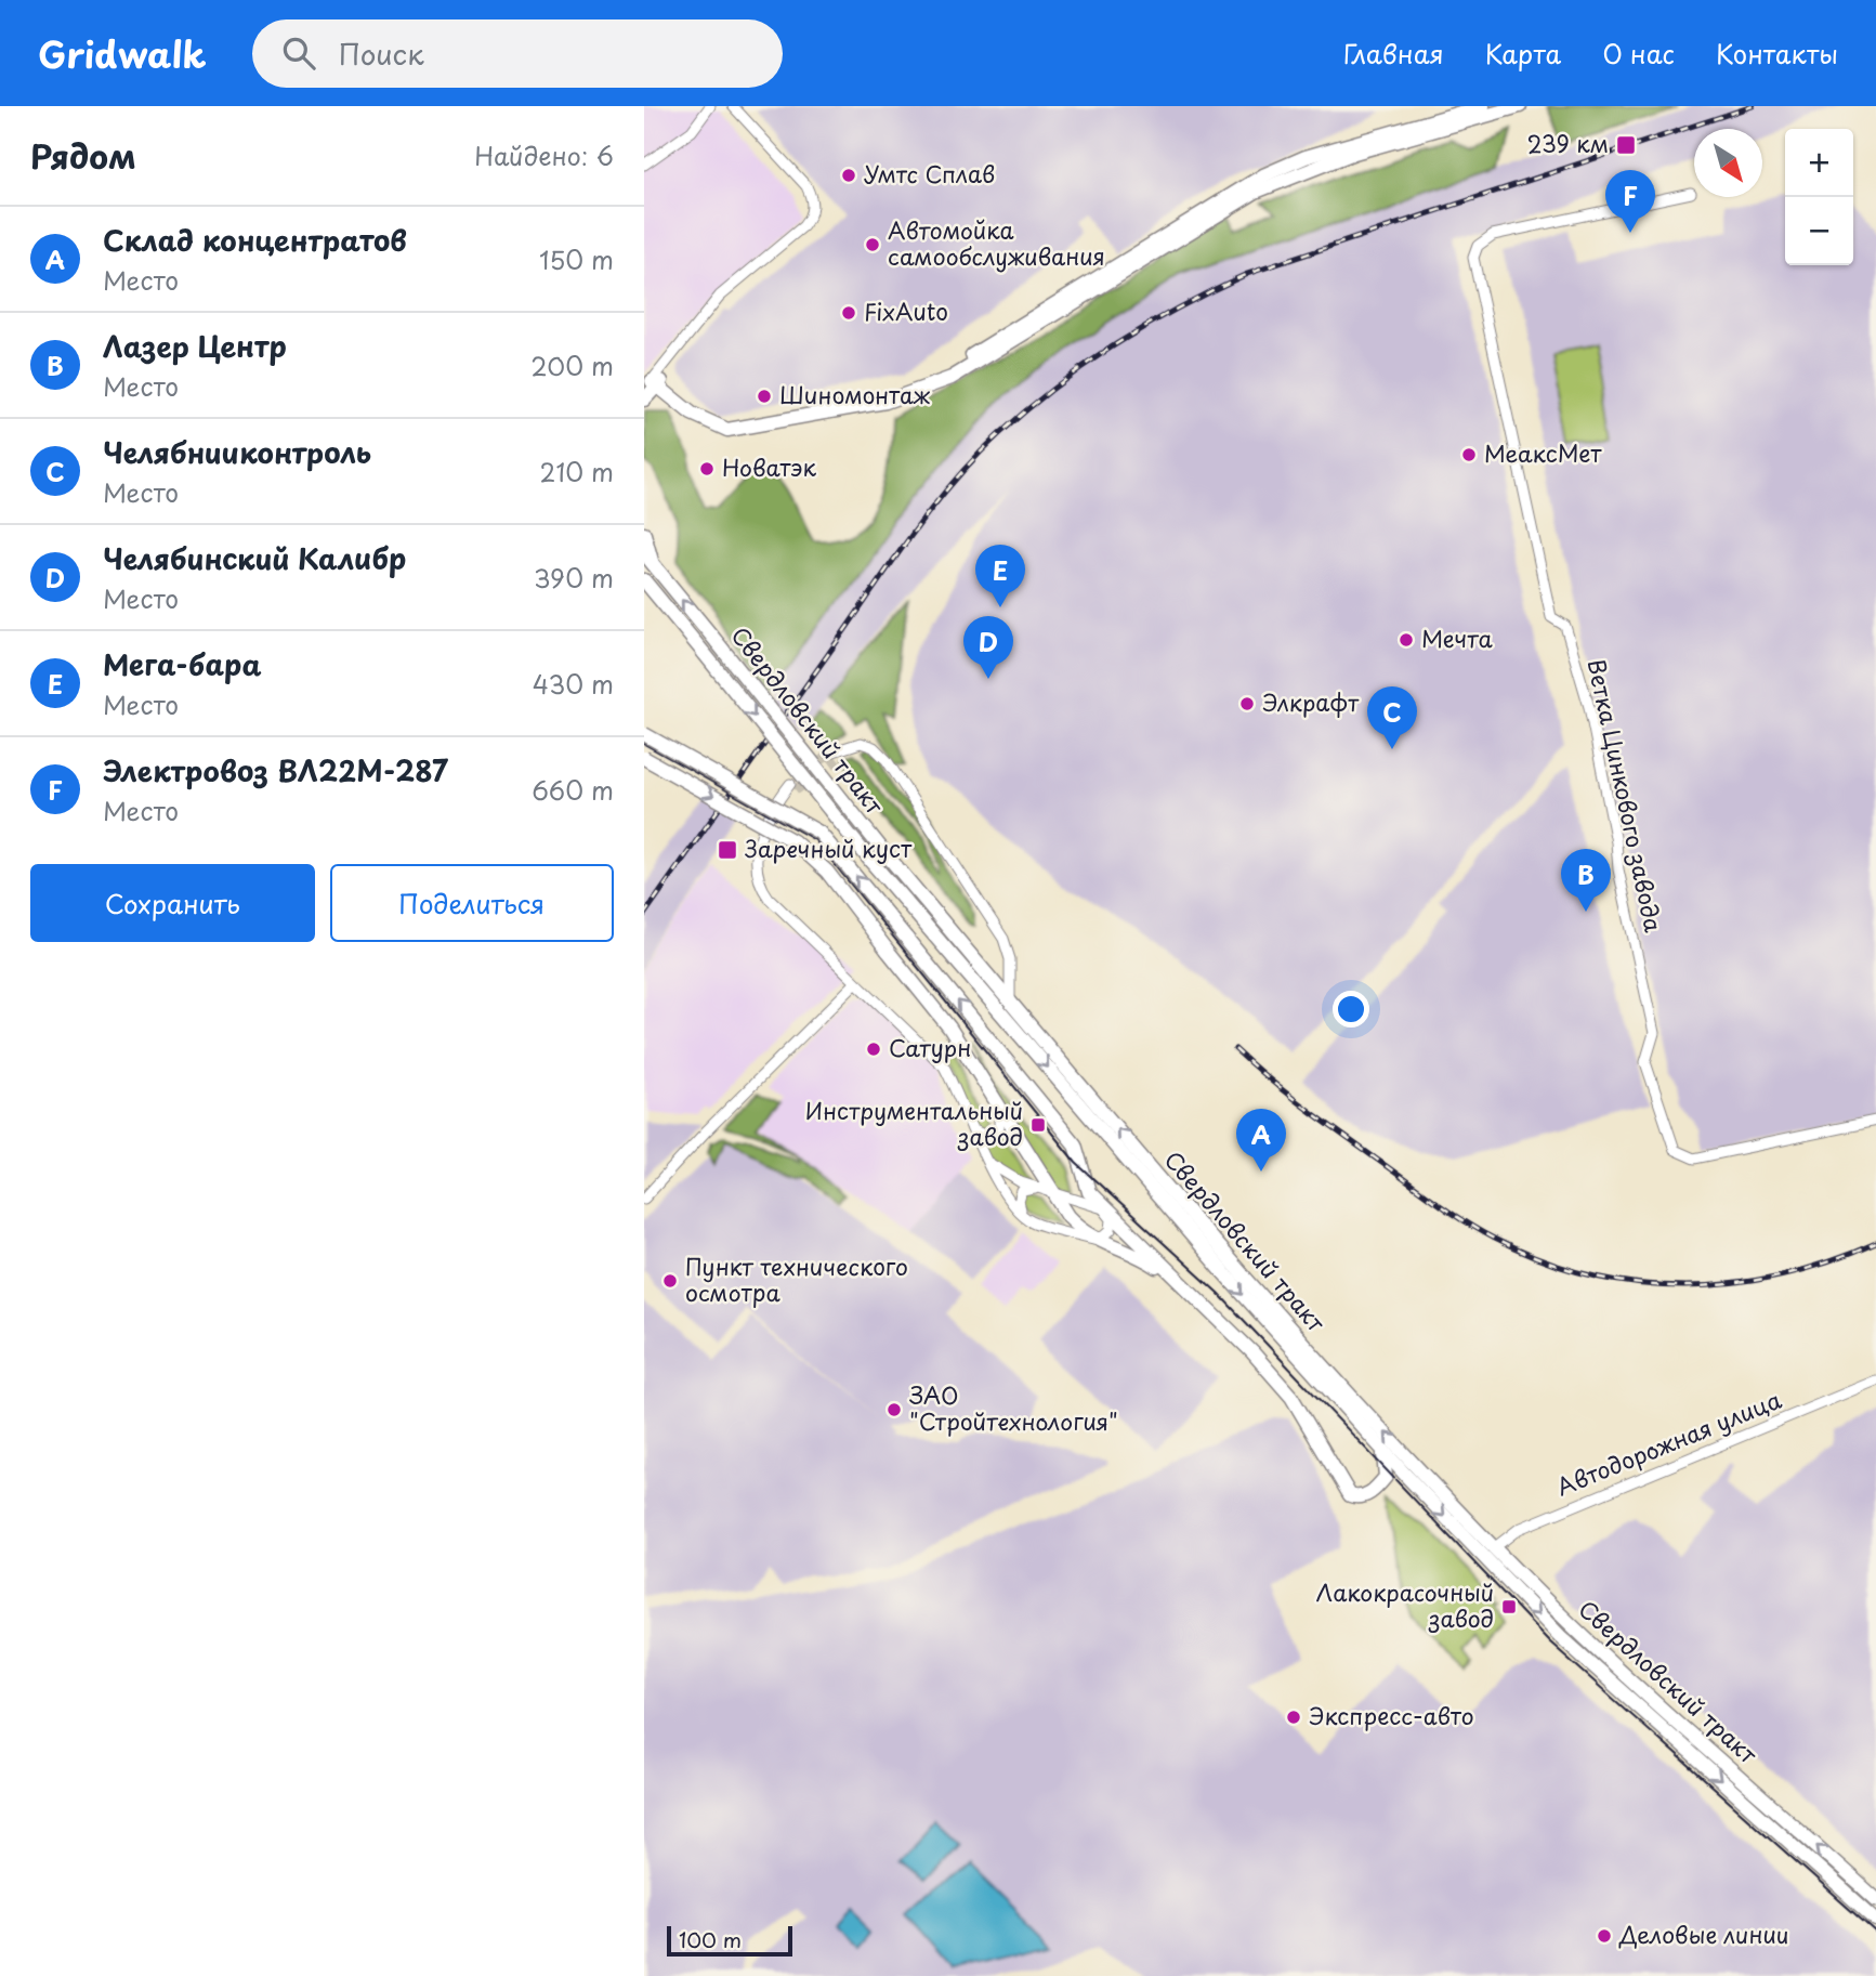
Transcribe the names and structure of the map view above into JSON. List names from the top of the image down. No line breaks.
{"streets":{"main road":["Свердловский тракт","Автодорожная улица"],"street":["Ветка Цинкового завода"]},"crossings":[["Свердловский тракт","Автодорожная улица"]],"places":{"transit":["239 км","Заречный куст","Инструментальный завод","Лакокрасочный завод"],"other":["Умтс Сплав","Автомойка самообслуживания","FixAuto","Шиномонтаж","МеаксМет","Новатэк","Мечта","Элкрафт","Сатурн","Пункт технического осмотра","ЗАО \"Стройтехнология\"","Экспресс-авто","Деловые линии"]},"scale_bar":"100 m","north":"bottom right","page":{"header":"Gridwalk","search":"Поиск","nav":["Главная","Карта","О нас","Контакты"],"heading":["Рядом","Найдено: 6"],"map_buttons":["+","−"],"pins":["F","E","D","C","B","A"],"list":[{"mark":"A","name":"Склад концентратов","note":"Место","value":"150 m"},{"mark":"B","name":"Лазер Центр","note":"Место","value":"200 m"},{"mark":"C","name":"Челябнииконтроль","note":"Место","value":"210 m"},{"mark":"D","name":"Челябинский Калибр","note":"Место","value":"390 m"},{"mark":"E","name":"Мега-бара","note":"Место","value":"430 m"},{"mark":"F","name":"Электровоз ВЛ22М-287","note":"Место","value":"660 m"}],"buttons":["Сохранить","Поделиться"],"scale":"100 m"}}
